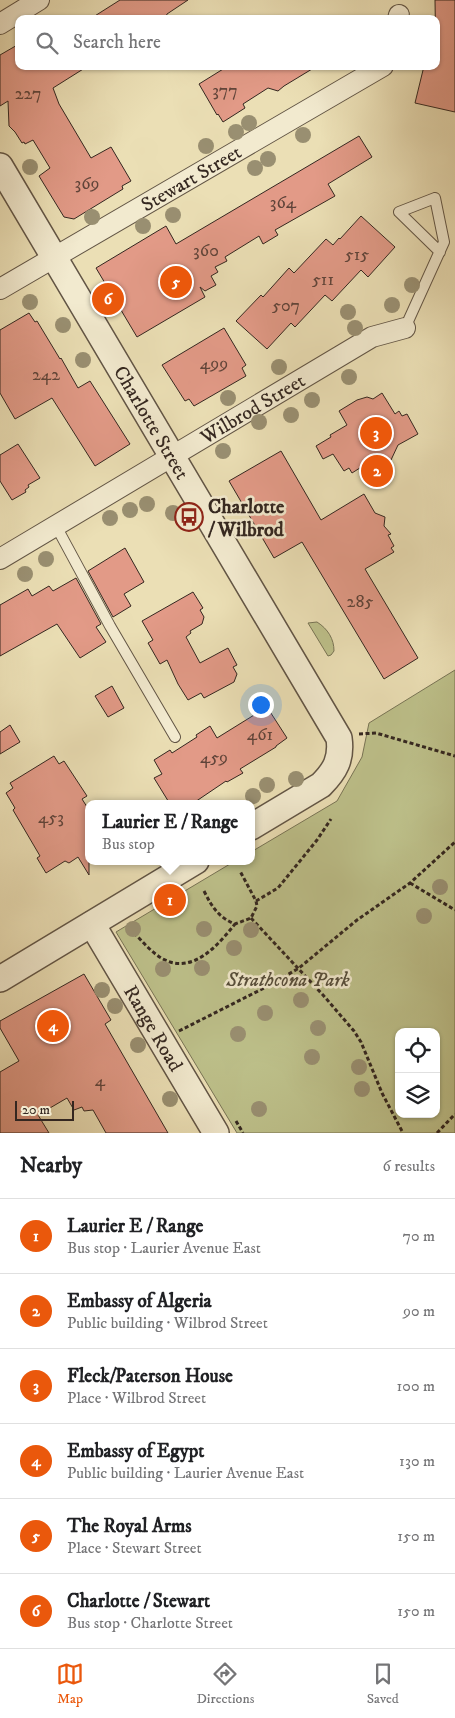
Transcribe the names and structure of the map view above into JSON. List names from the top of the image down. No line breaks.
{"streets":{"street":["Stewart Street","Wilbrod Street","Charlotte Street","Range Road"]},"crossings":[["Stewart Street","Charlotte Street"],["Wilbrod Street","Charlotte Street"]],"parks":["Strathcona Park"],"places":{"bus stop":["Charlotte / Wilbrod"]},"house_numbers":["377","227","369","364","360","515","511","507","499","242","285","461","459","453","4"],"scale_bar":"20 m","page":{"search":"Search here","pins":["5","6","3","2","1","4"],"popup":["Laurier E / Range","Bus stop"],"scale":"20 m","heading":["Nearby","6 results"],"list":[{"mark":"1","name":"Laurier E / Range","note":"Bus stop · Laurier Avenue East","value":"70 m"},{"mark":"2","name":"Embassy of Algeria","note":"Public building · Wilbrod Street","value":"90 m"},{"mark":"3","name":"Fleck/Paterson House","note":"Place · Wilbrod Street","value":"100 m"},{"mark":"4","name":"Embassy of Egypt","note":"Public building · Laurier Avenue East","value":"130 m"},{"mark":"5","name":"The Royal Arms","note":"Place · Stewart Street","value":"150 m"},{"mark":"6","name":"Charlotte / Stewart","note":"Bus stop · Charlotte Street","value":"150 m"}],"nav":["Map","Directions","Saved"]}}
